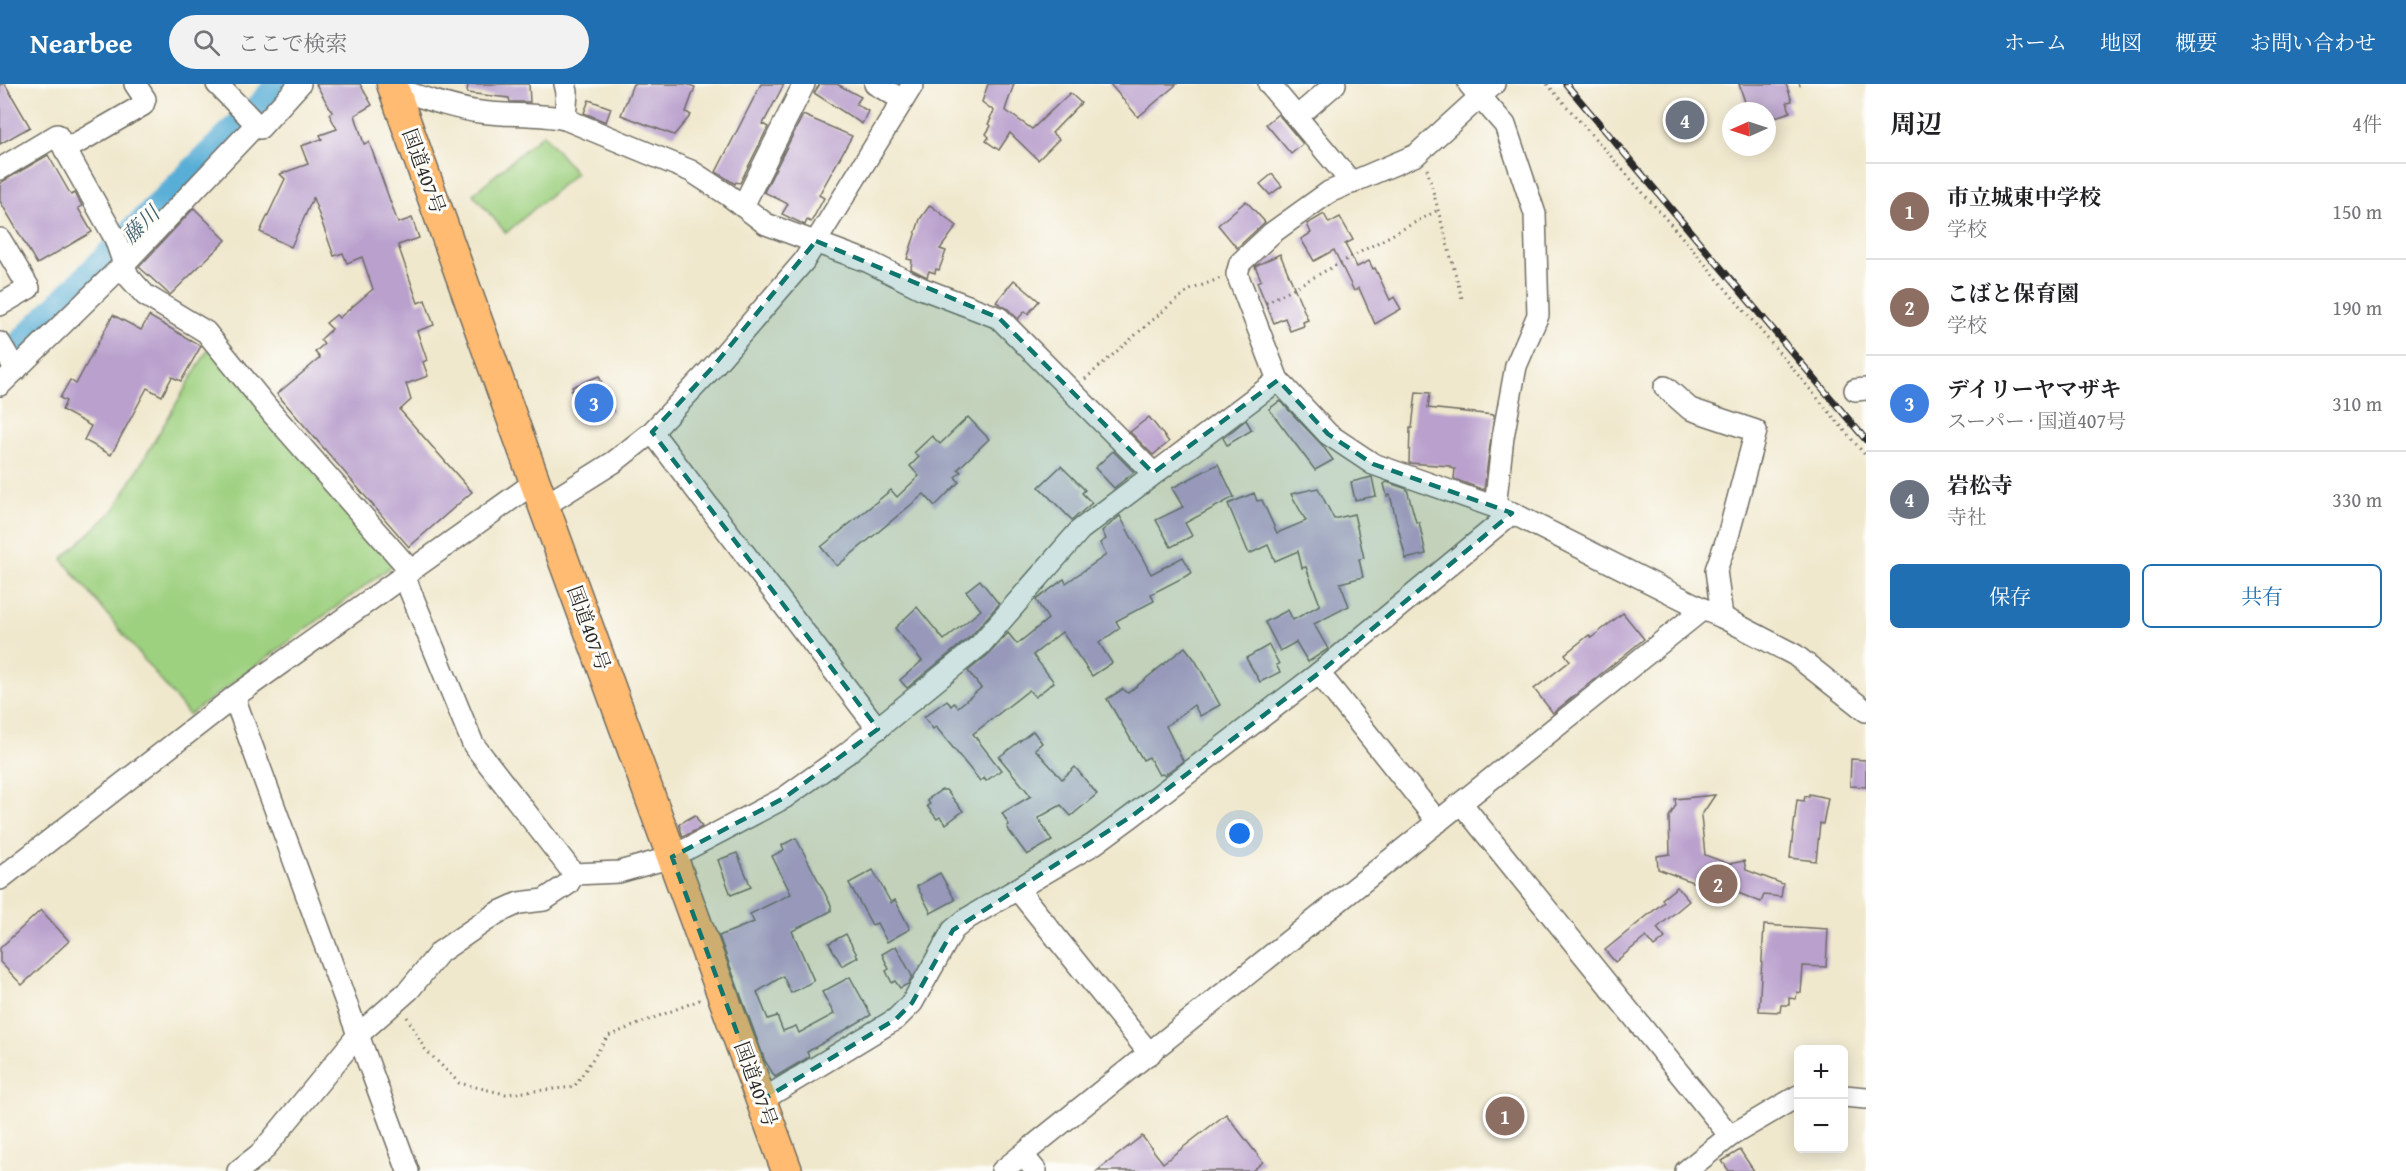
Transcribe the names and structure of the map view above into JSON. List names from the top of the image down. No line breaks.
{"streets":{"highway":["国道407号"]},"water":["藤川"],"north":"left","page":{"header":"Nearbee","search":"ここで検索","nav":["ホーム","地図","概要","お問い合わせ"],"heading":["周辺","4件"],"pins":["4","3","2","1"],"list":[{"mark":"1","name":"市立城東中学校","note":"学校","value":"150 m"},{"mark":"2","name":"こばと保育園","note":"学校","value":"190 m"},{"mark":"3","name":"デイリーヤマザキ","note":"スーパー · 国道407号","value":"310 m"},{"mark":"4","name":"岩松寺","note":"寺社","value":"330 m"}],"buttons":["保存","共有"],"map_buttons":["+","−"]}}
